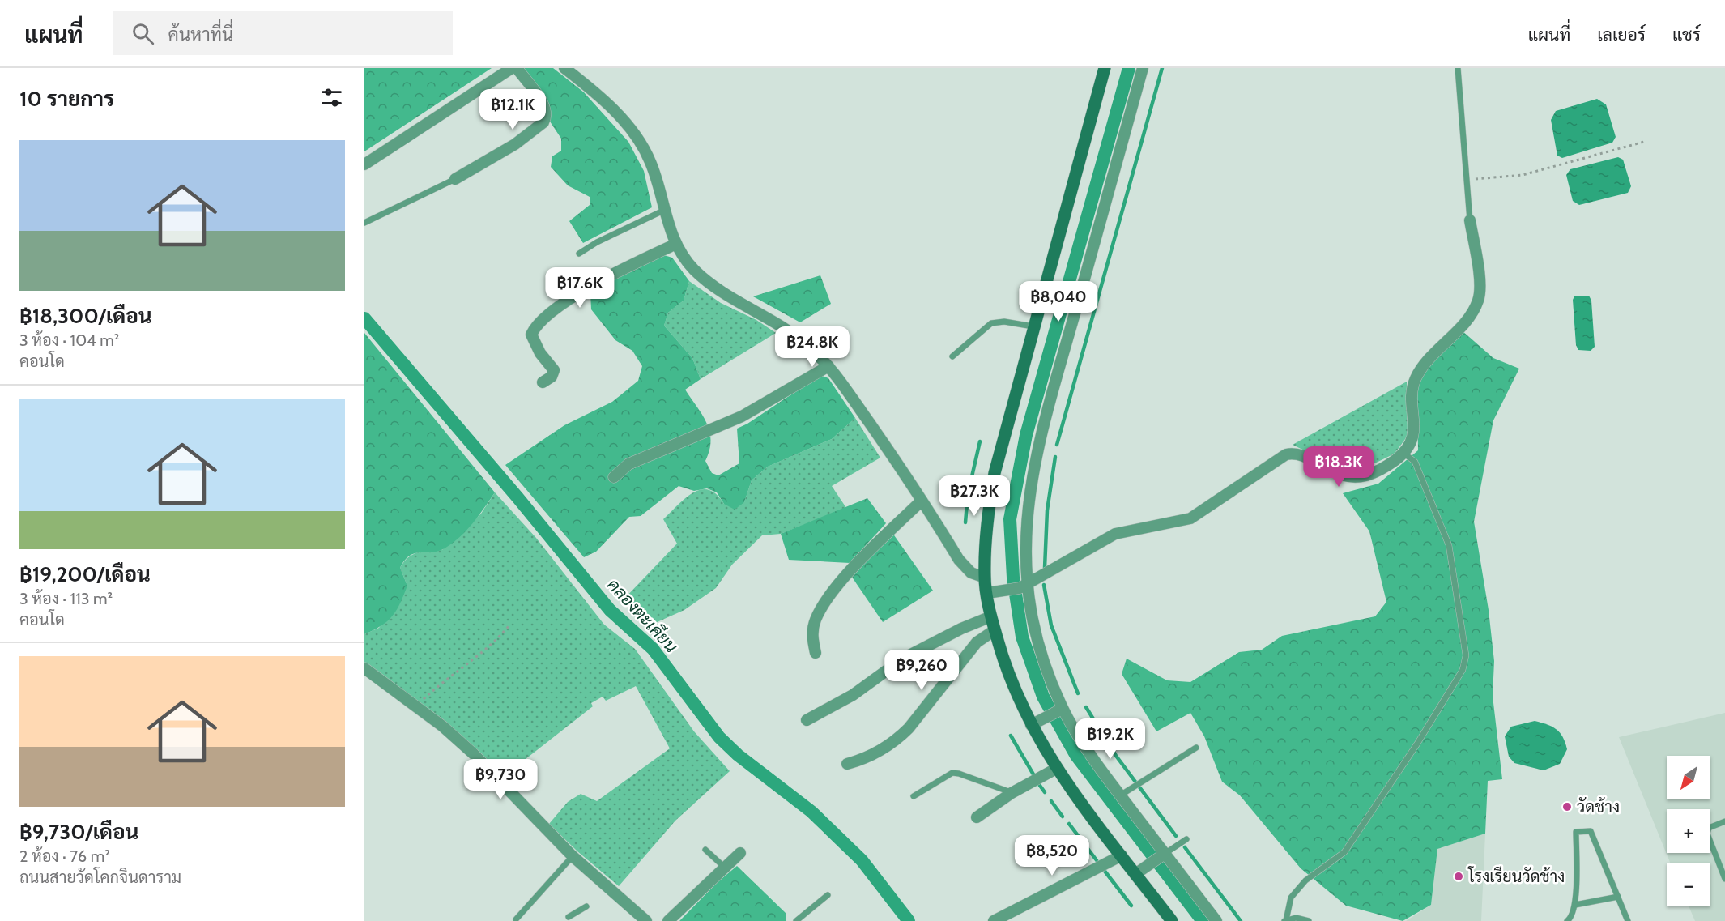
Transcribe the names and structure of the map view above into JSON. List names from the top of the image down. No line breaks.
{"water":["คลองตะเคียน"],"places":["วัดช้าง","โรงเรียนวัดช้าง"],"north":"bottom left","page":{"header":"แผนที่","search":"ค้นหาที่นี่","nav":["แผนที่","เลเยอร์","แชร์"],"heading":"10 รายการ","price":["฿12.1K","฿17.6K","฿8,040","฿24.8K","฿18.3K","฿27.3K","฿9,260","฿19.2K","฿9,730","฿8,520"],"list":[{"name":"฿18,300/เดือน","note":"3 ห้อง · 104 m² · คอนโด"},{"name":"฿19,200/เดือน","note":"3 ห้อง · 113 m² · คอนโด"},{"name":"฿9,730/เดือน","note":"2 ห้อง · 76 m² · ถนนสายวัดโคกจินดาราม"}],"map_buttons":["+","−"]}}
